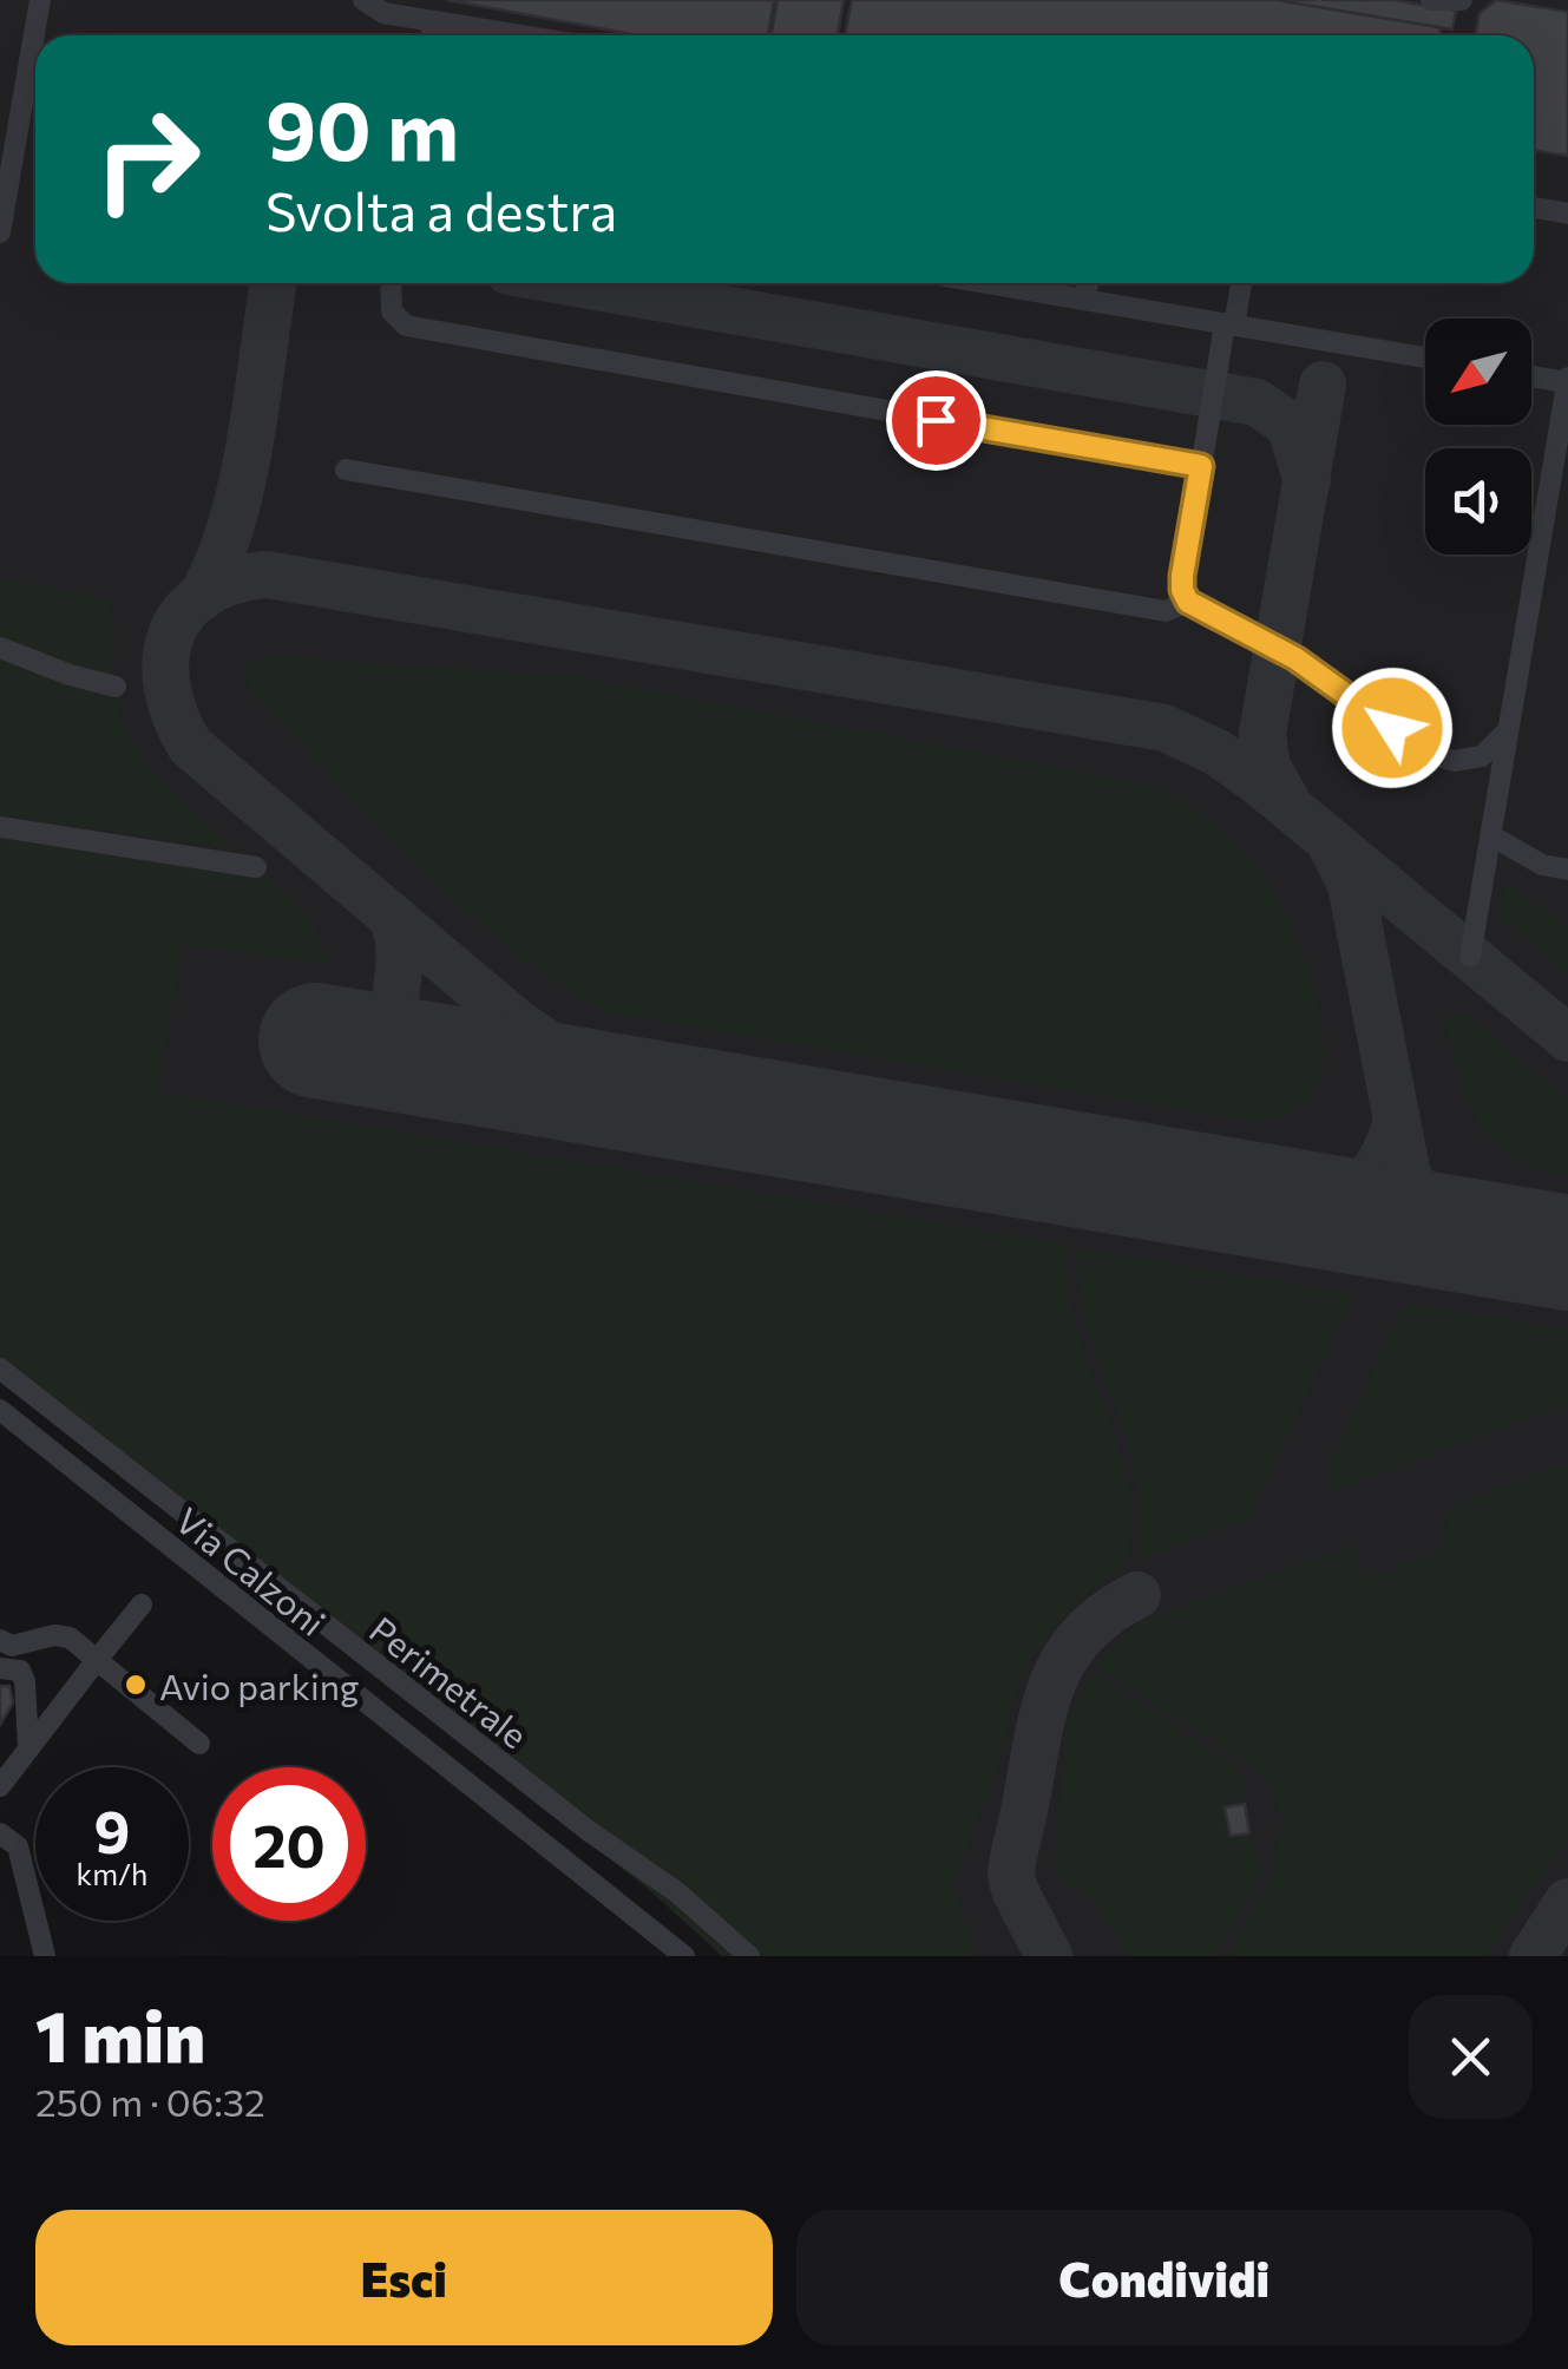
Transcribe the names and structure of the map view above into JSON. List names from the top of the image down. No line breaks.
{"streets":{"street":["Via Calzoni","Perimetrale"]},"places":["Avio parking"],"north":"bottom left","page":{"turn":["90 m","Svolta a destra"],"speed":"9 km/h","limit":"20","heading":["1 min","250 m · 06:32"],"buttons":["Esci","Condividi"]}}
